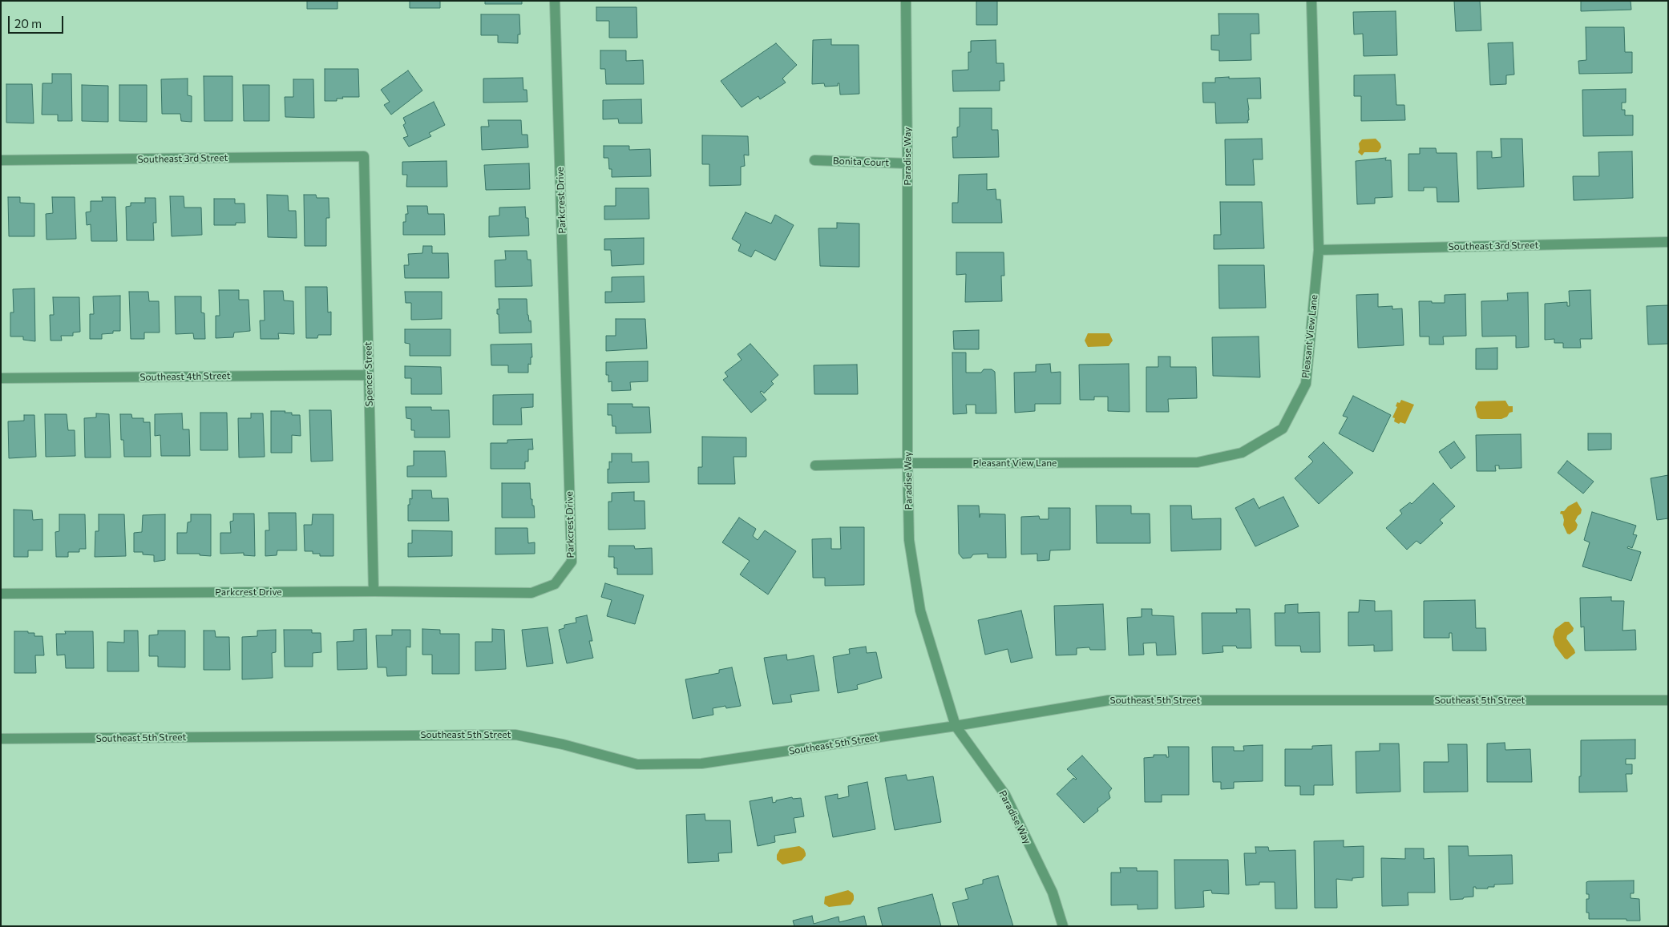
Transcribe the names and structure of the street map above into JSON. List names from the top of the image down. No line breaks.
{"streets":{"street":["Paradise Way","Southeast 3rd Street","Bonita Court","Parkcrest Drive","Pleasant View Lane","Spencer Street","Southeast 4th Street","Southeast 5th Street"]},"crossings":[["Paradise Way","Bonita Court"],["Paradise Way","Pleasant View Lane"],["Paradise Way","Southeast 5th Street"],["Southeast 3rd Street","Pleasant View Lane"],["Southeast 3rd Street","Spencer Street"],["Parkcrest Drive","Spencer Street"],["Spencer Street","Southeast 4th Street"]],"scale_bar":"20 m"}
